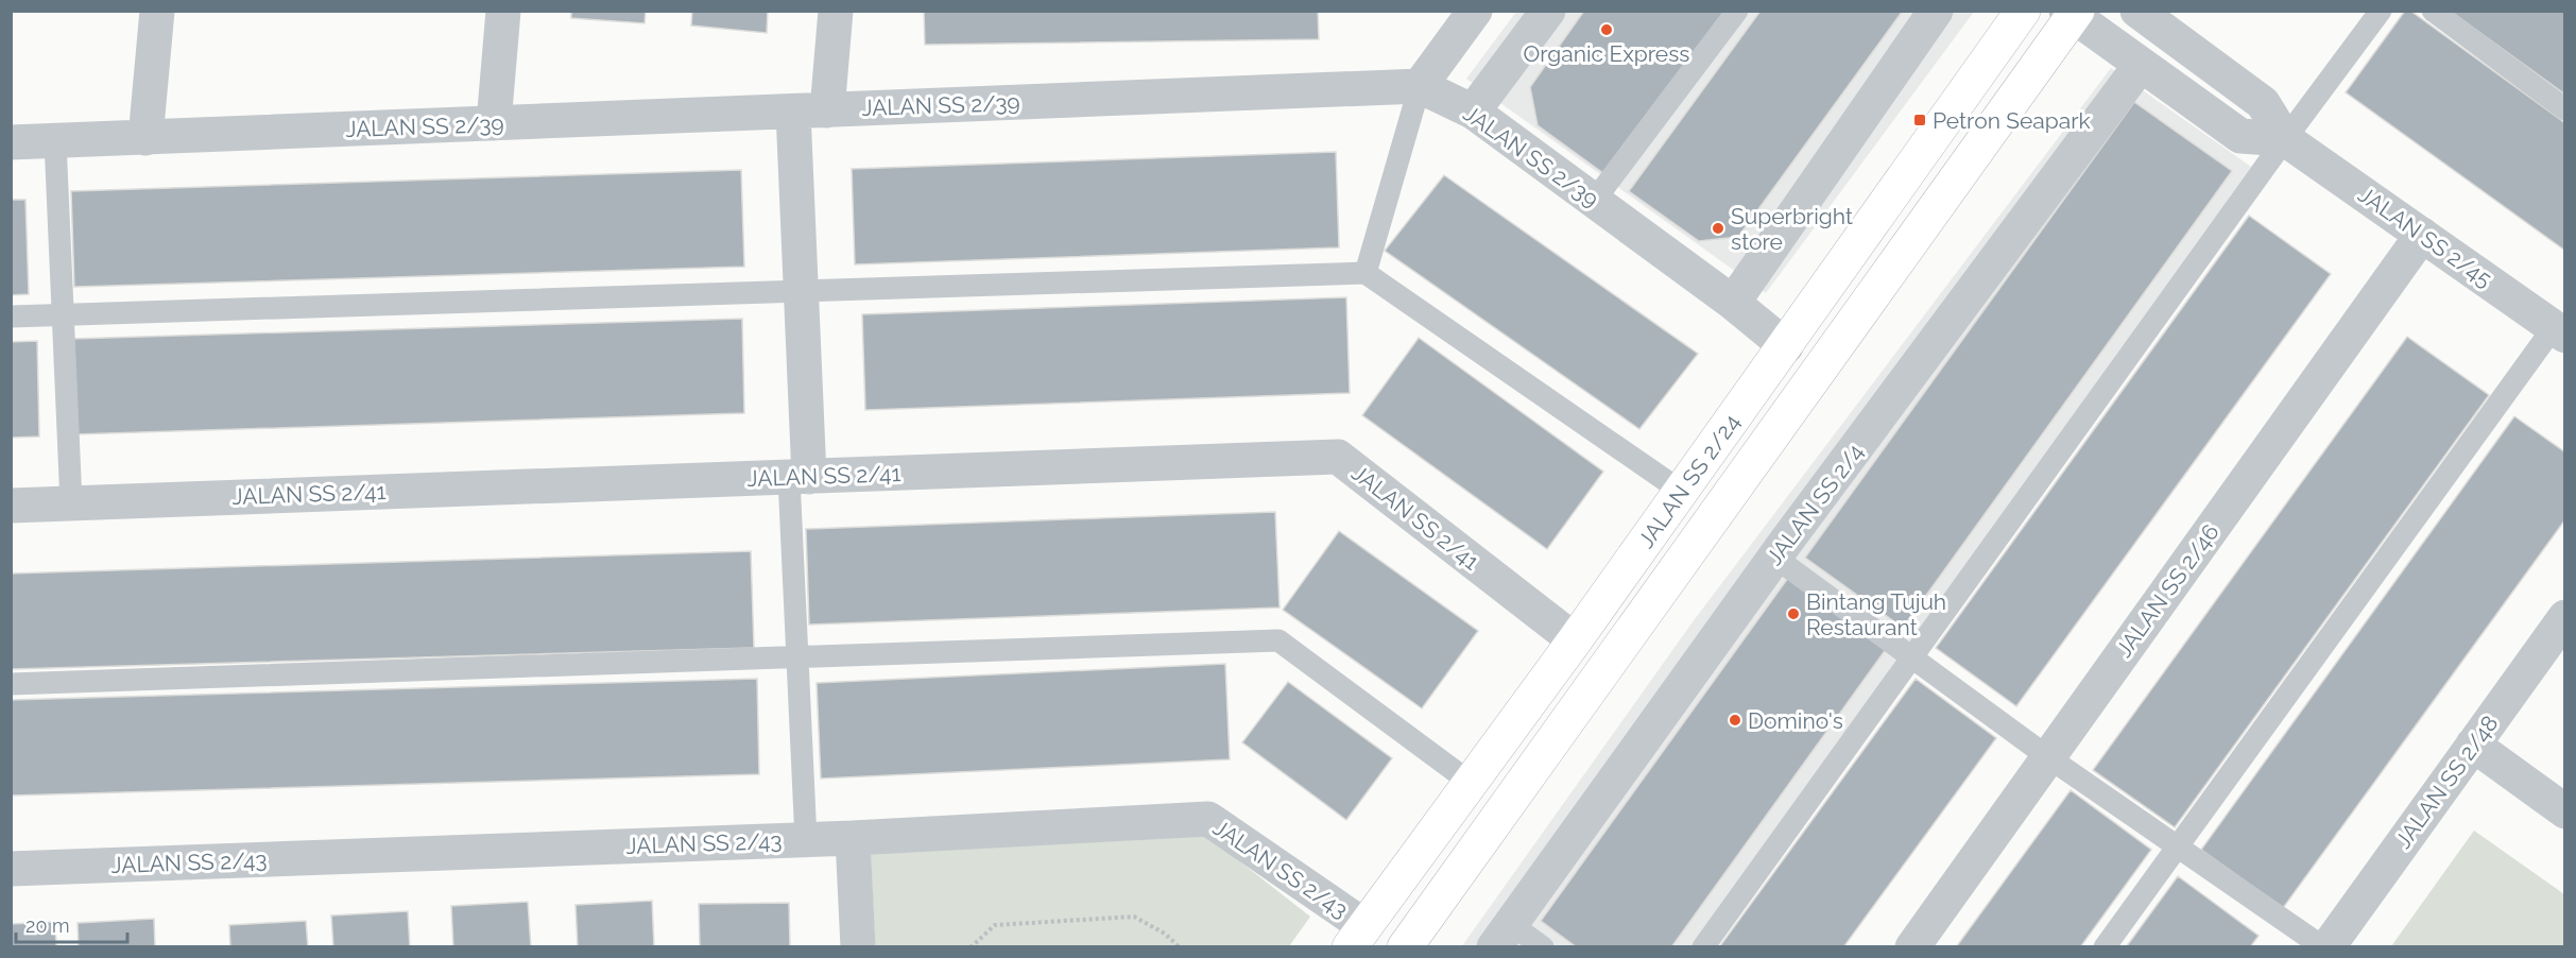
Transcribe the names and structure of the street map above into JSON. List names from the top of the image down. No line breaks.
{"streets":{"main road":["JALAN SS 2/24"],"street":["JALAN SS 2/39","JALAN SS 2/45","JALAN SS 2/41","JALAN SS 2/4","JALAN SS 2/46","JALAN SS 2/48","JALAN SS 2/43"]},"crossings":[["JALAN SS 2/39","JALAN SS 2/24"],["JALAN SS 2/45","JALAN SS 2/46"],["JALAN SS 2/41","JALAN SS 2/24"],["JALAN SS 2/24","JALAN SS 2/43"]],"places":{"other":["Organic Express","Superbright store","Bintang Tujuh Restaurant","Domino's"],"transit":["Petron Seapark"]},"scale_bar":"20 m"}
